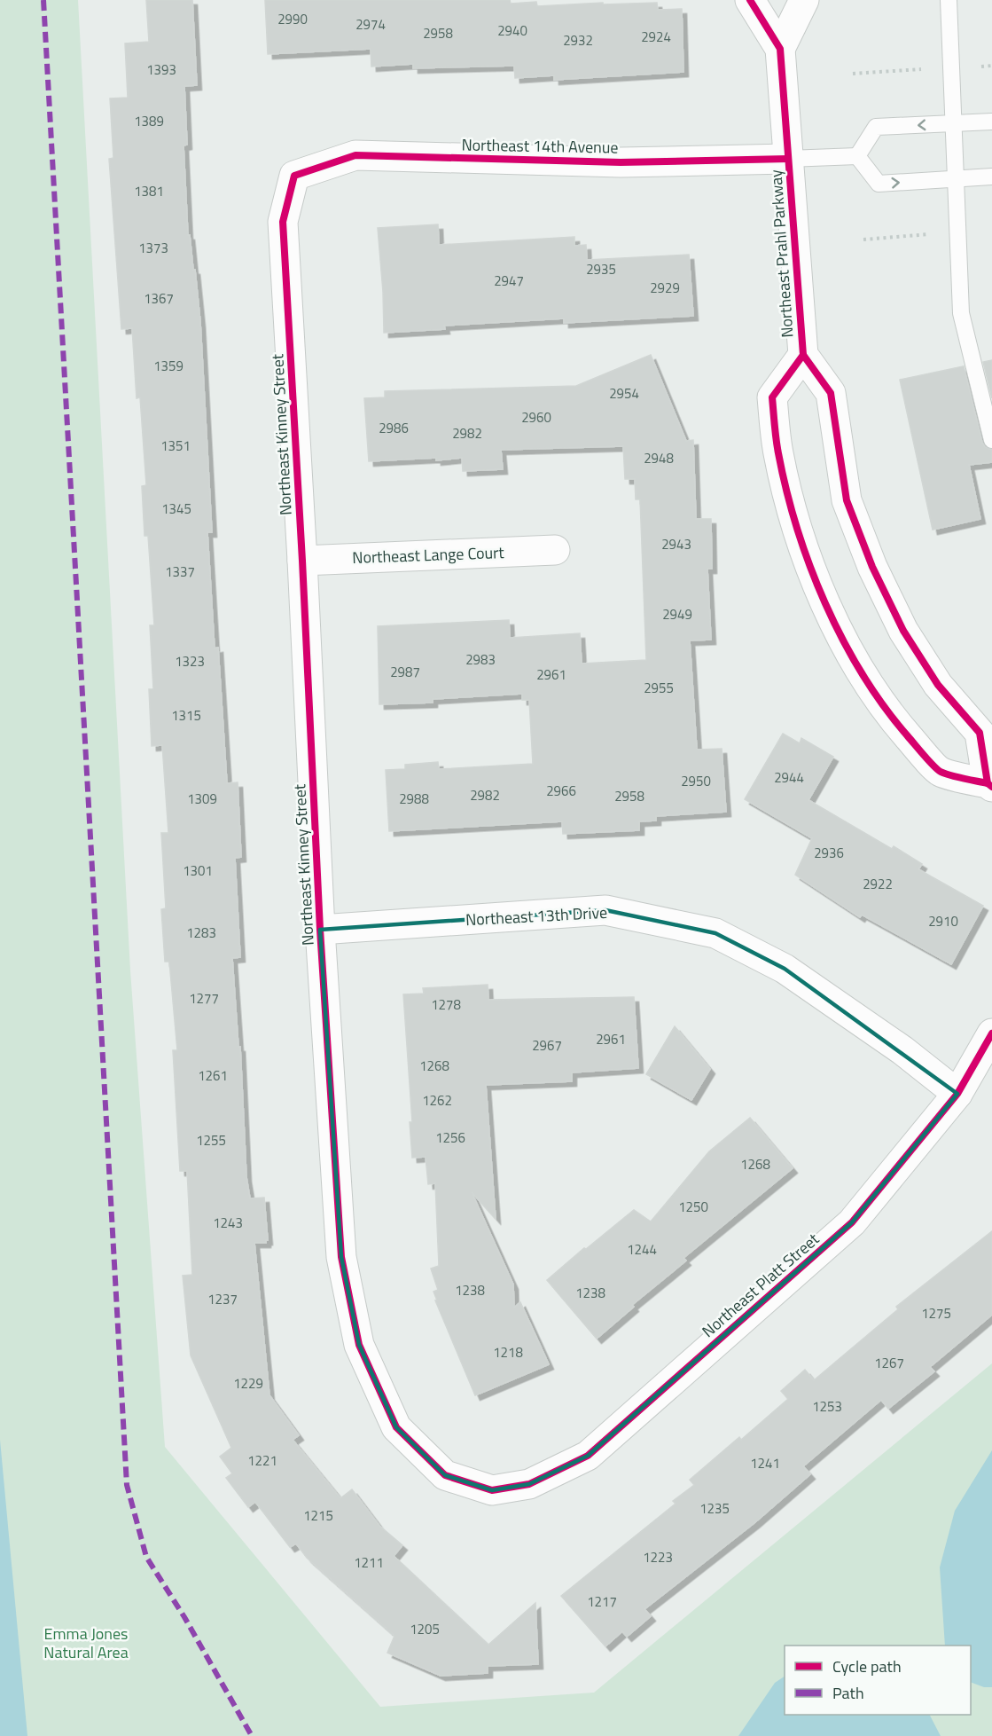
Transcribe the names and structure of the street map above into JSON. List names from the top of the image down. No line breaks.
{"streets":{"street":["Northeast 14th Avenue","Northeast Prahl Parkway","Northeast Kinney Street","Northeast Lange Court","Northeast 13th Drive","Northeast Platt Street"]},"crossings":[["Northeast 14th Avenue","Northeast Prahl Parkway"],["Northeast 14th Avenue","Northeast Kinney Street"],["Northeast Kinney Street","Northeast Lange Court"],["Northeast Kinney Street","Northeast 13th Drive"],["Northeast Kinney Street","Northeast Platt Street"],["Northeast 13th Drive","Northeast Platt Street"]],"parks":["Emma Jones Natural Area"],"house_numbers":["2990","2974","2940","2958","2924","2932","1393","1389","1381","1373","2935","2947","2929","1367","1359","2954","2960","2986","2982","1351","2948","1345","2943","1337","2949","2983","1323","2987","2961","2955","1315","2944","2950","2966","2982","2958","1309","2988","2936","1301","2922","2910","1283","1277","1278","2961","2967","1268","1261","1262","1256","1255","1268","1250","1243","1244","1238","1238","1237","1275","1218","1267","1229","1253","1221","1241","1235","1215","1223","1211","1217","1205"],"legend":["Cycle path","Path"]}
